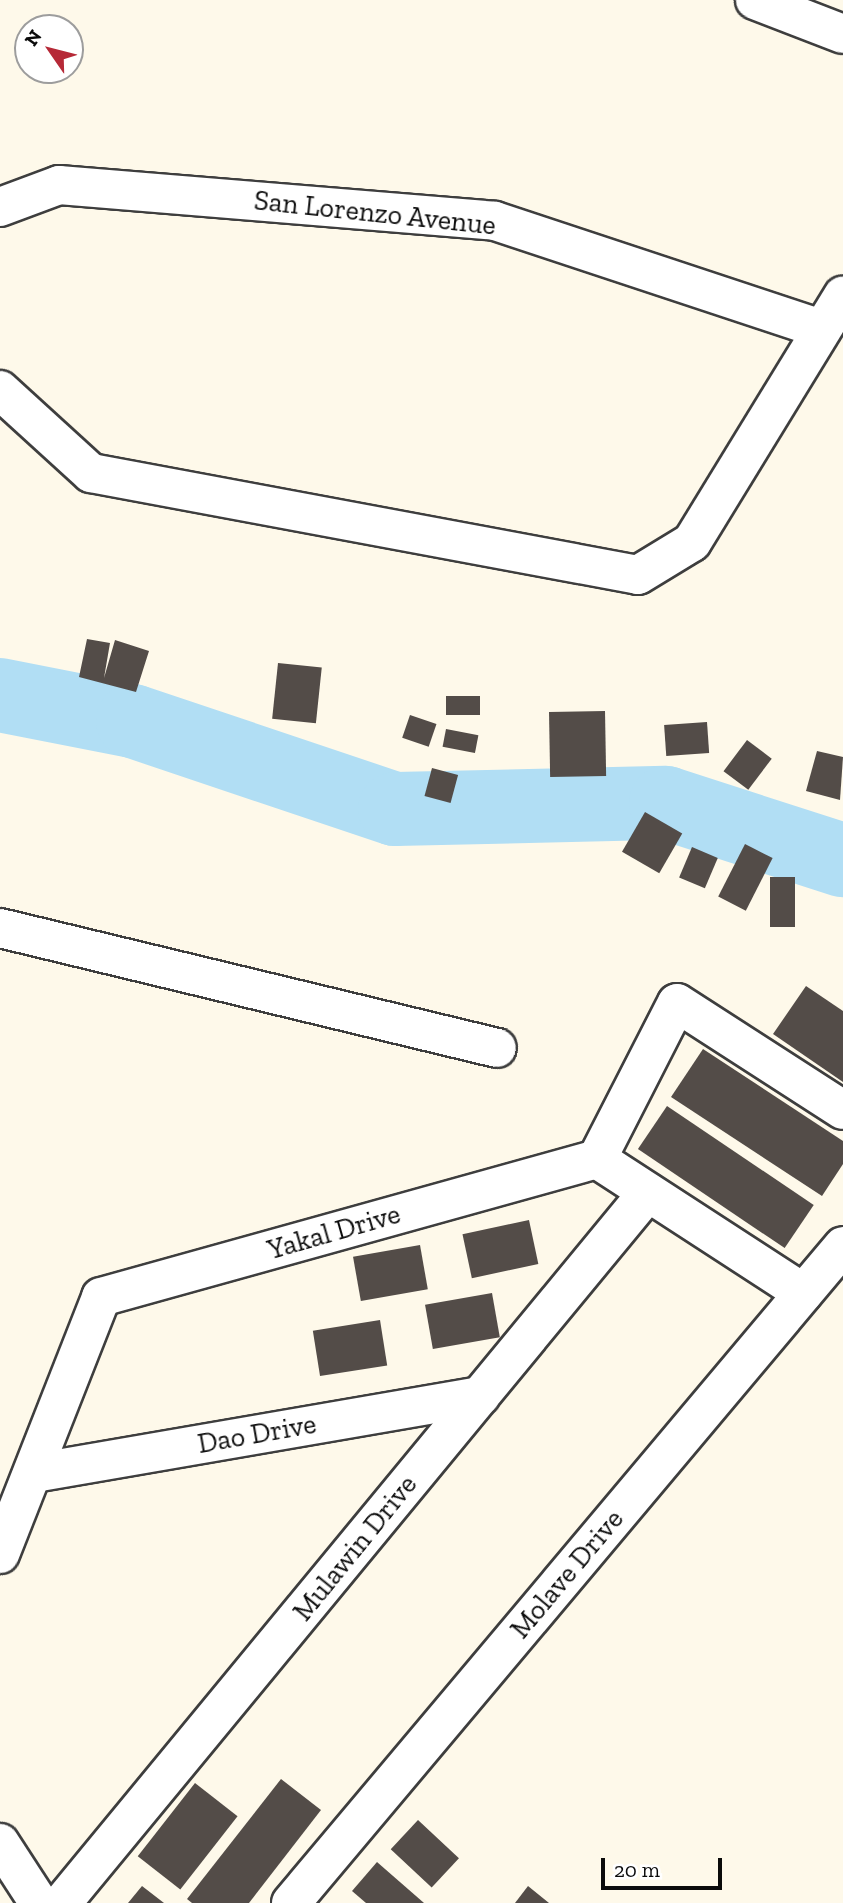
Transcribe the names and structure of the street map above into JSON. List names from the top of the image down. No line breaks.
{"streets":{"street":["San Lorenzo Avenue","Yakal Drive","Dao Drive","Mulawin Drive","Molave Drive"]},"crossings":[["Yakal Drive","Dao Drive"],["Dao Drive","Mulawin Drive"]],"scale_bar":"20 m","north":"top left"}
